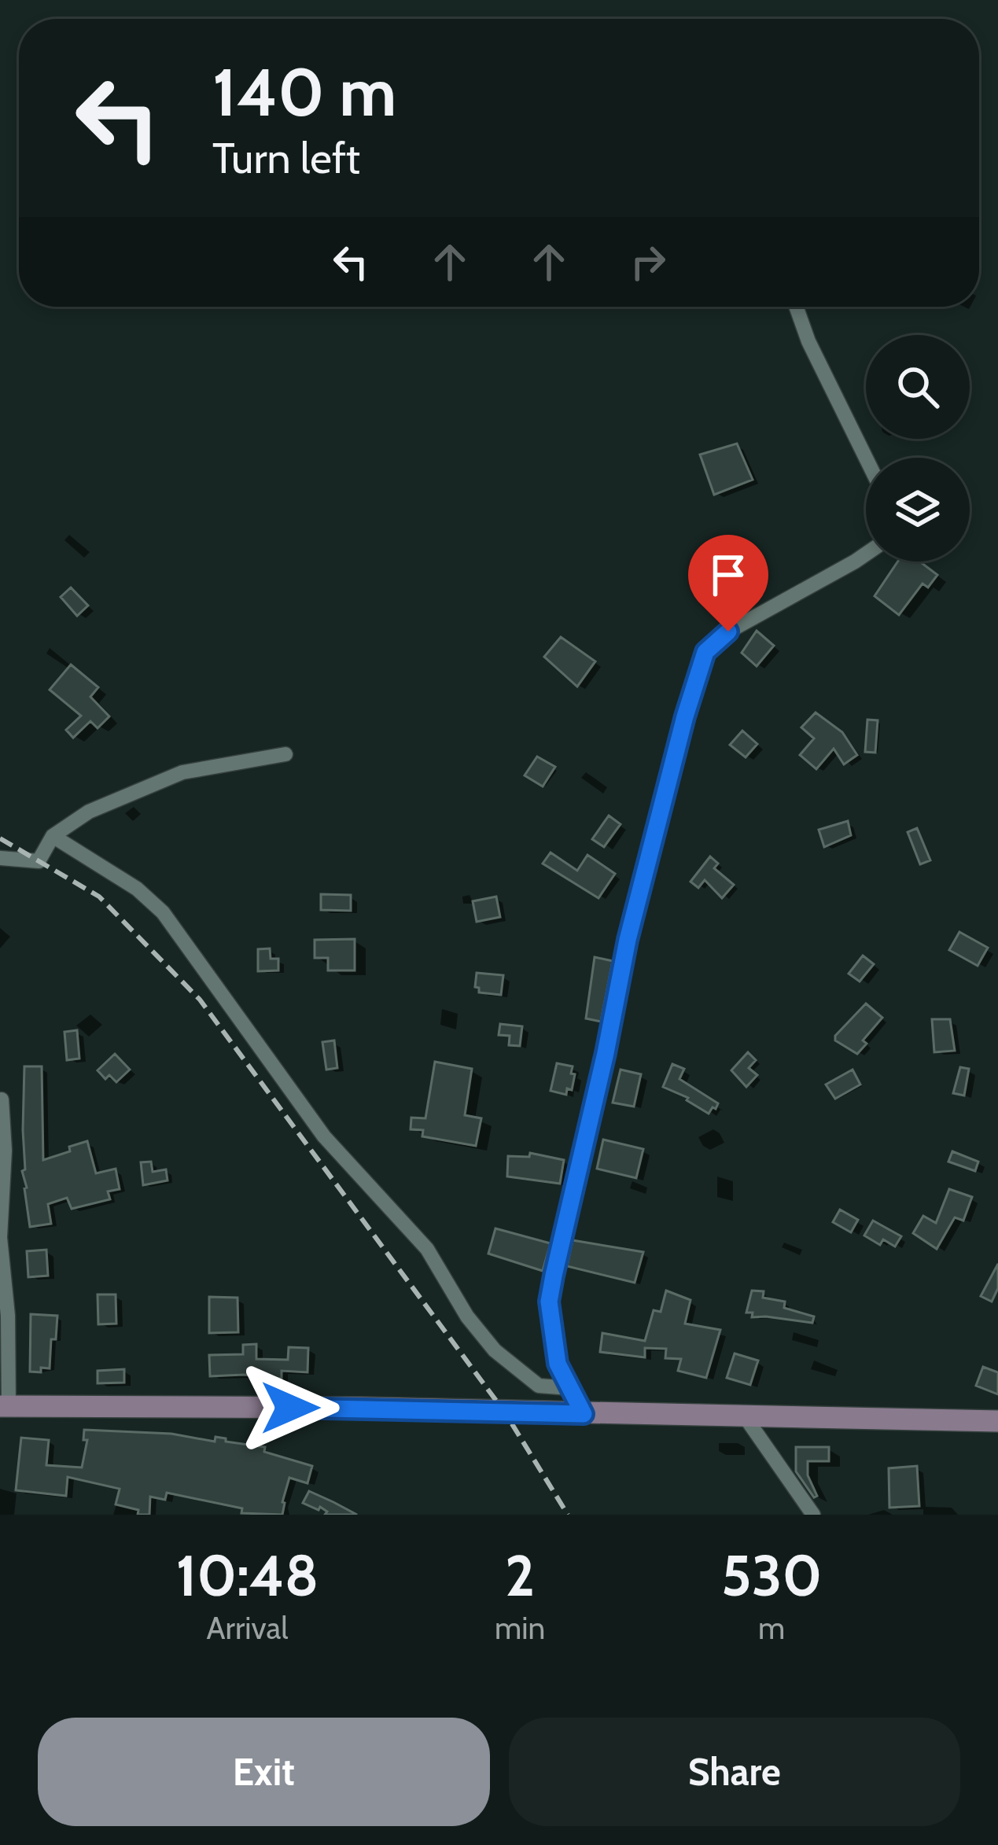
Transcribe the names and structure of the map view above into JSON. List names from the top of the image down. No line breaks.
{"page":{"turn":["140 m","Turn left"],"eta":["10:48","Arrival","2","min","530","m"],"buttons":["Exit","Share"]}}
